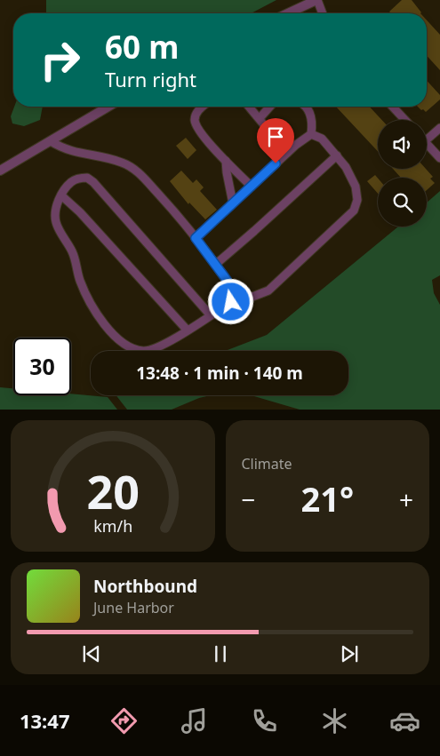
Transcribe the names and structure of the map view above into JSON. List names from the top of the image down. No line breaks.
{"page":{"turn":["60 m","Turn right"],"limit":"30","trip":"13:48 · 1 min · 140 m","tile":"Climate","heat":["−","21°","+"],"song":["Northbound","June Harbor"],"tabs":"13:47","gauge":["20","km/h"]}}
